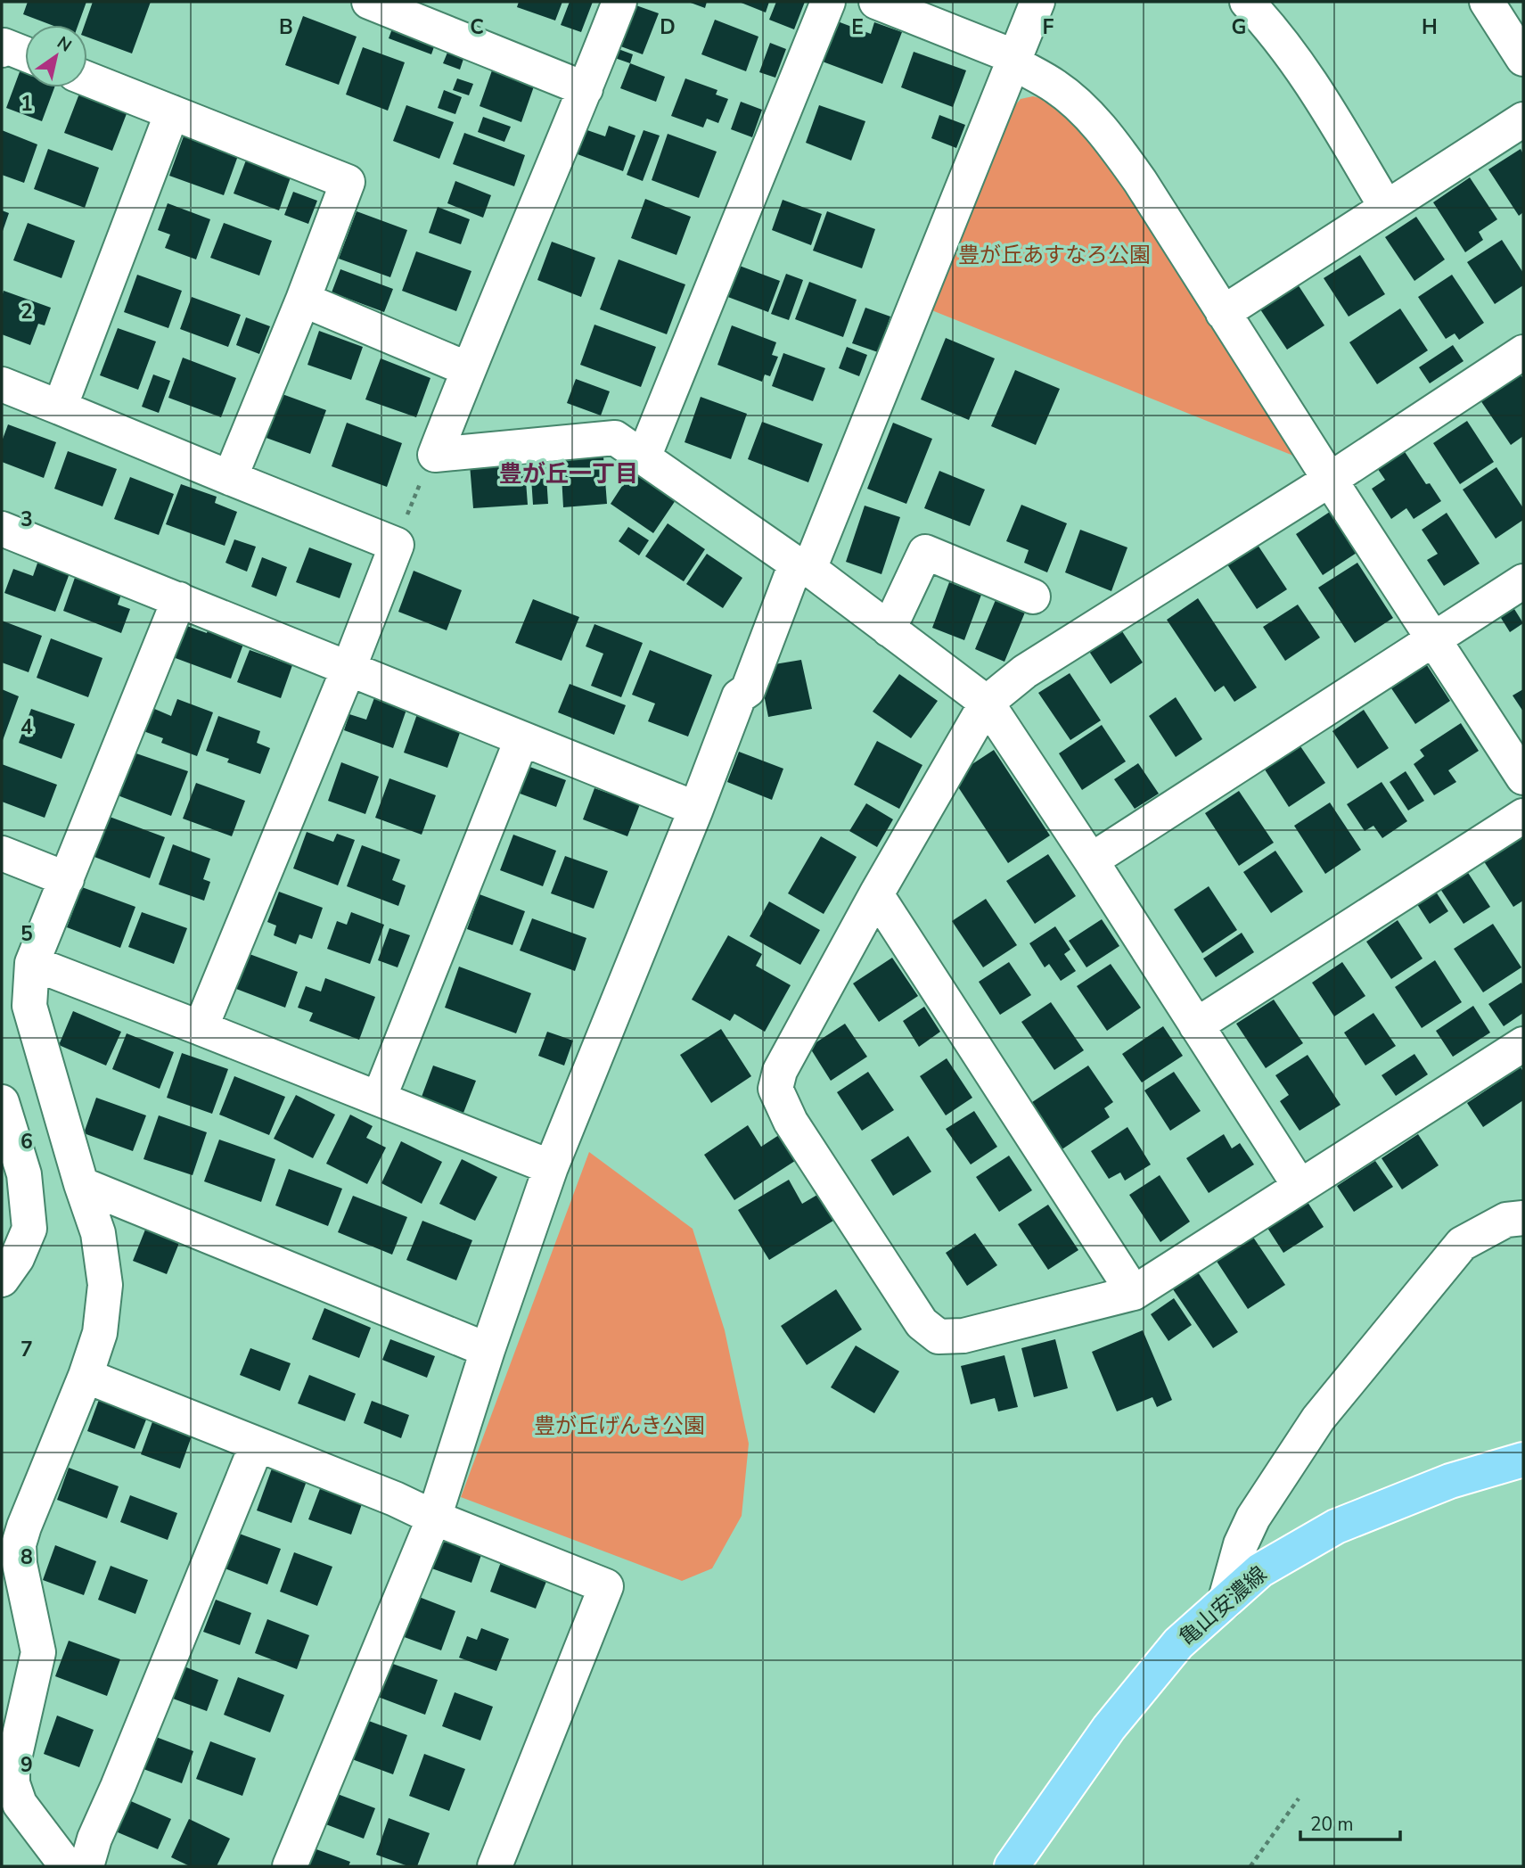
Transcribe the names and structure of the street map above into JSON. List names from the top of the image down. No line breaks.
{"streets":{"main road":["亀山安濃線"]},"districts":["豊が丘一丁目"],"parks":["豊が丘あすなろ公園","豊が丘げんき公園"],"scale_bar":"20 m","north":"top right","grid":{"columns":["B","C","D","E","F","G","H"],"rows":["1","2","3","4","5","6","7","8","9"]}}
